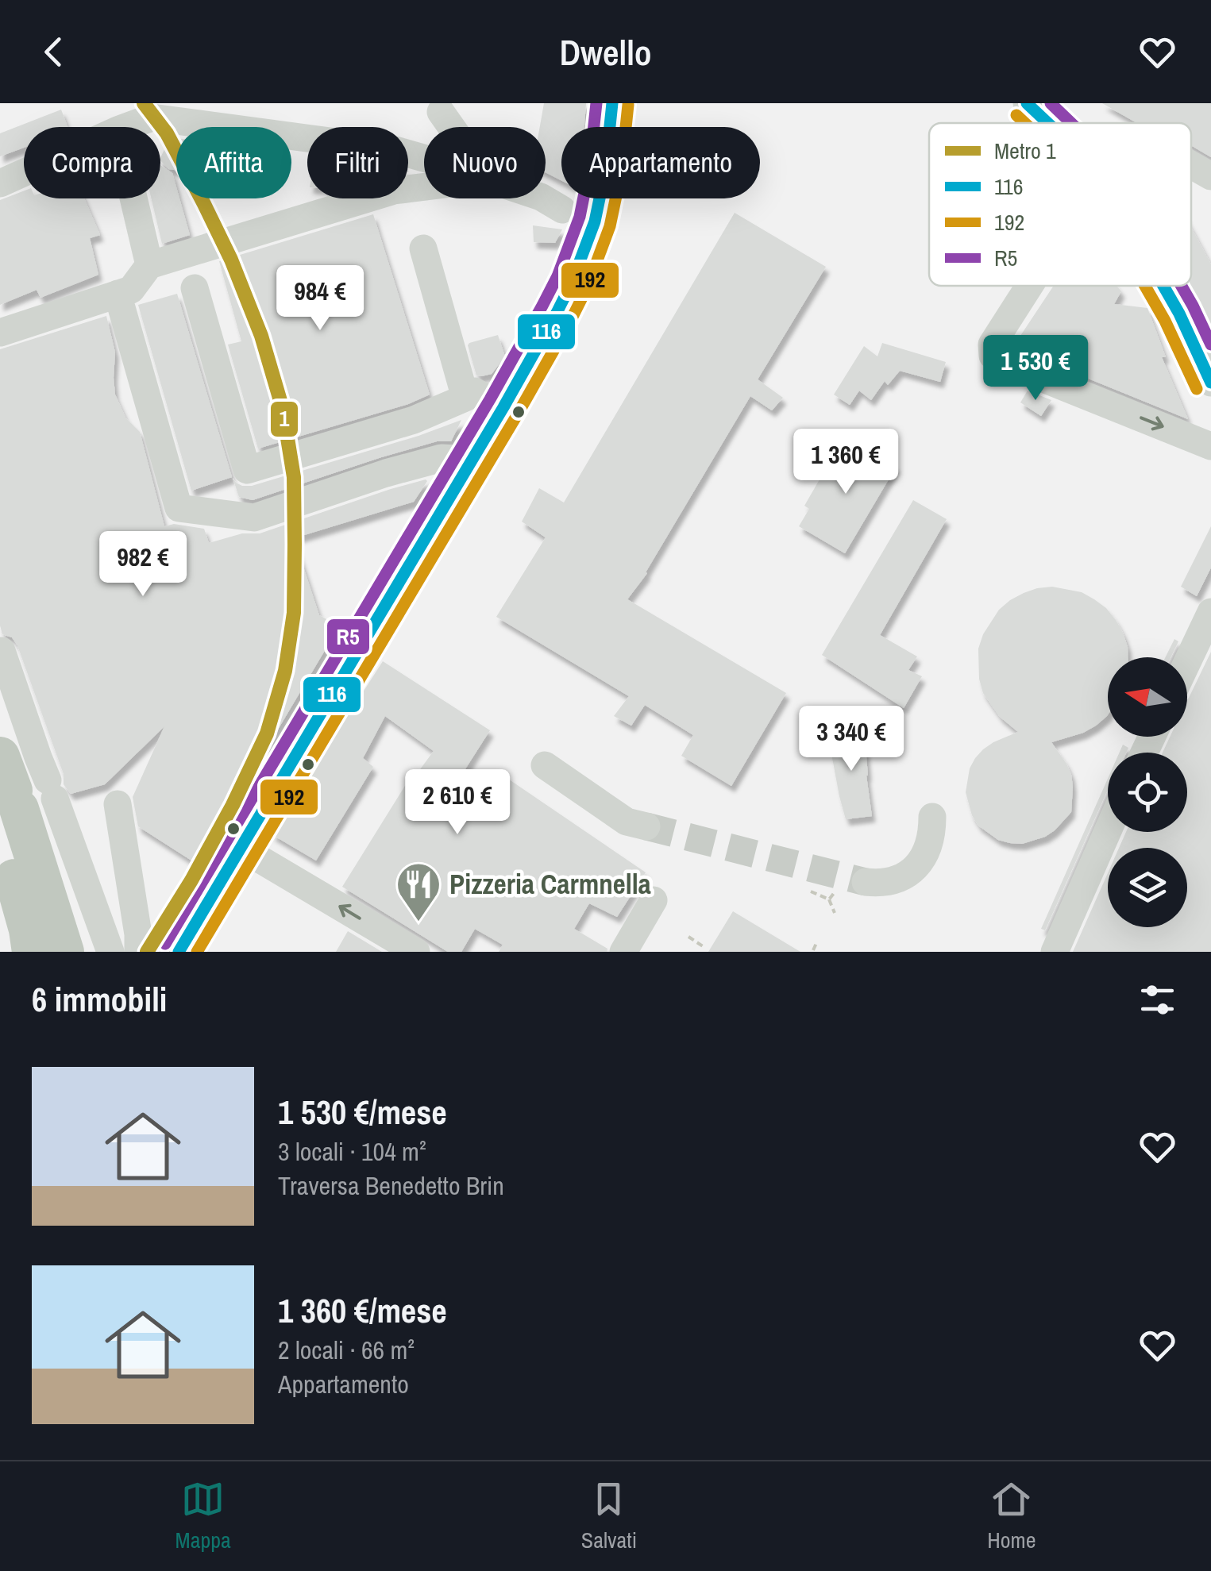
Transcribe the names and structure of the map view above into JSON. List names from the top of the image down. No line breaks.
{"places":{"restaurant":["Pizzeria Carmnella"]},"lines":["metro line 1","transit line 116","transit line R5","transit line 192"],"legend":["Metro 1","116","192","R5"],"north":"left","page":{"header":"Dwello","chip":["Compra","Affitta","Filtri","Nuovo","Appartamento"],"price":["984 €","1 530 €","1 360 €","982 €","3 340 €","2 610 €"],"heading":"6 immobili","list":[{"name":"1 530 €/mese","note":"3 locali · 104 m² · Traversa Benedetto Brin"},{"name":"1 360 €/mese","note":"2 locali · 66 m² · Appartamento"}],"tabs":["Mappa","Salvati","Home"]}}
